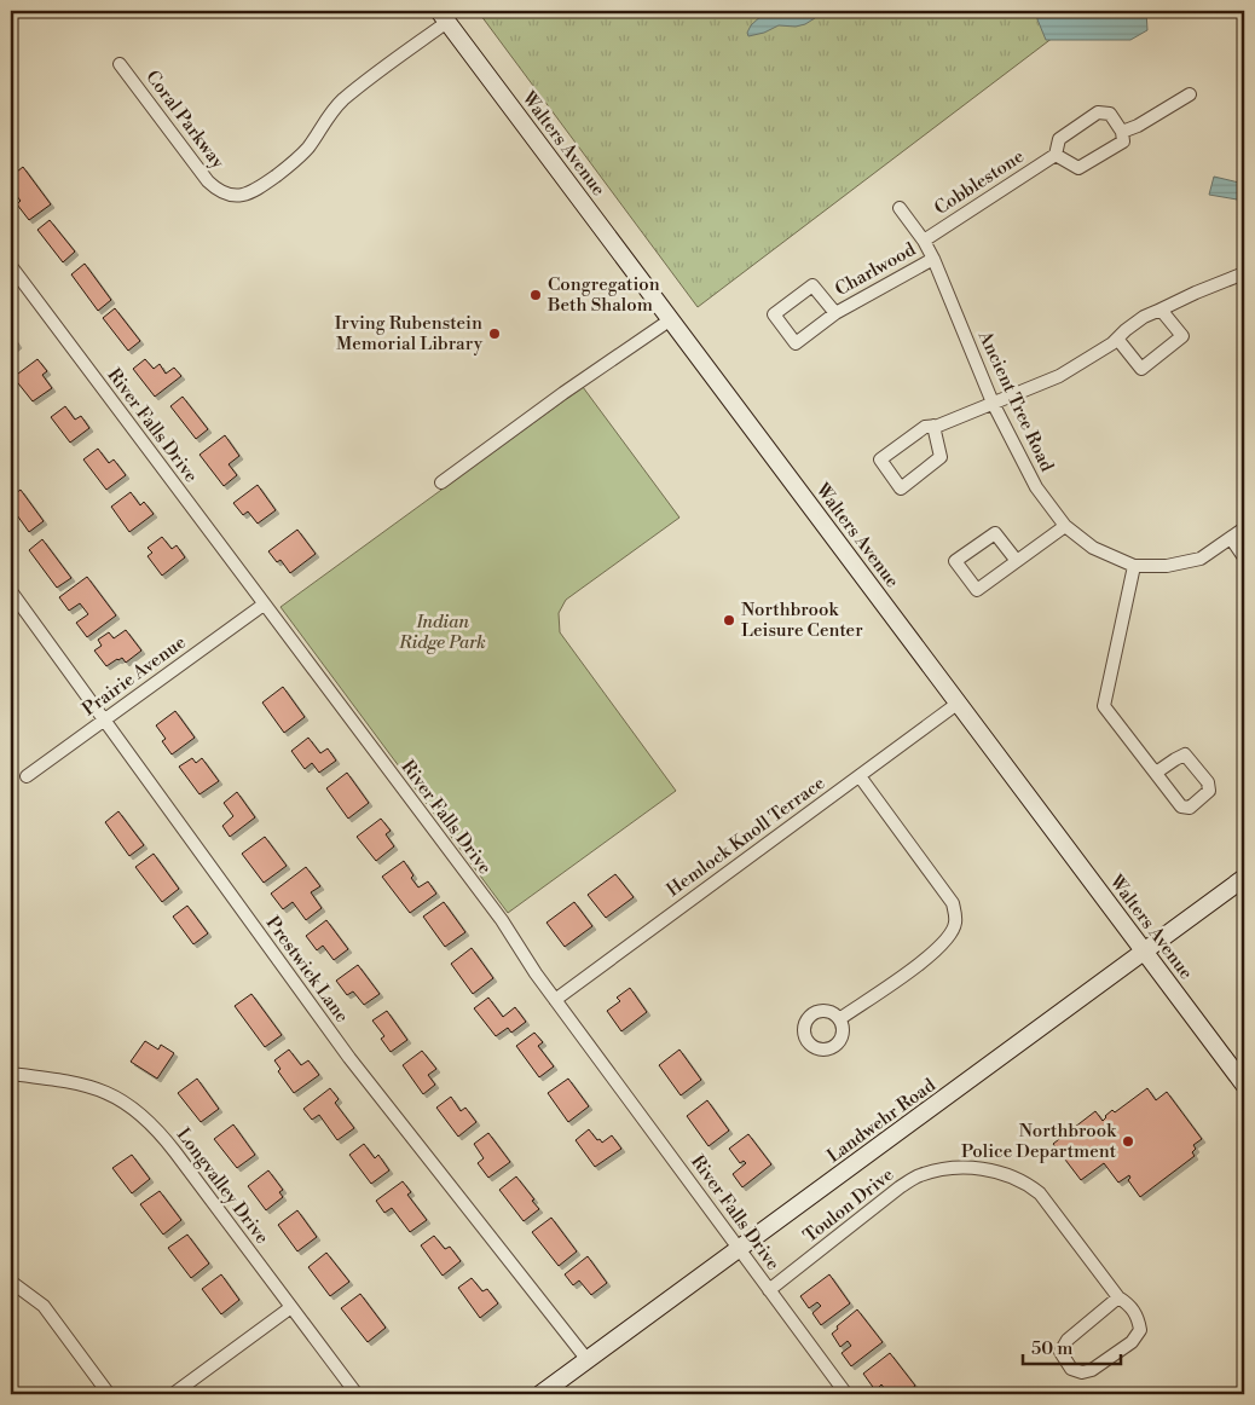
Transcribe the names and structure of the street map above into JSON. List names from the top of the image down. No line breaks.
{"streets":{"main road":["Walters Avenue","Landwehr Road"],"street":["Coral Parkway","Cobblestone","Charlwood","Ancient Tree Road","River Falls Drive","Prairie Avenue","Hemlock Knoll Terrace","Prestwick Lane","Longvalley Drive","Toulon Drive"]},"crossings":[["Coral Parkway","Walters Avenue"],["Walters Avenue","Hemlock Knoll Terrace"],["Walters Avenue","Landwehr Road"],["Cobblestone","Ancient Tree Road"],["Charlwood","Ancient Tree Road"],["River Falls Drive","Prairie Avenue"],["River Falls Drive","Hemlock Knoll Terrace"],["River Falls Drive","Landwehr Road"],["River Falls Drive","Toulon Drive"],["Prairie Avenue","Prestwick Lane"],["Prestwick Lane","Landwehr Road"]],"parks":["Indian Ridge Park"],"places":["Congregation Beth Shalom","Irving Rubenstein Memorial Library","Northbrook Leisure Center","Northbrook Police Department"],"scale_bar":"50 m"}
